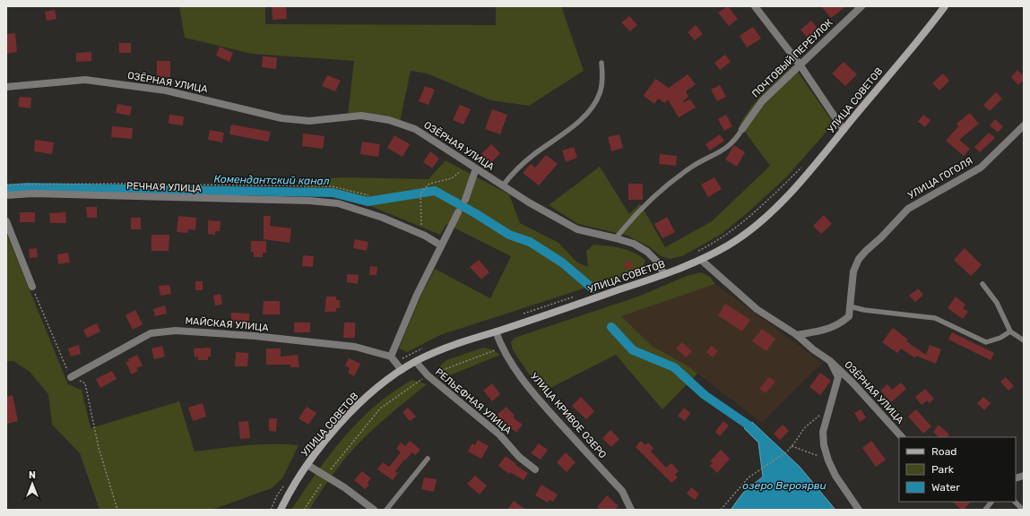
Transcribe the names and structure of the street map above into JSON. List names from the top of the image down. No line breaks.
{"streets":{"main road":["УЛИЦА СОВЕТОВ"],"street":["ПОЧТОВЫЙ ПЕРЕУЛОК","ОЗЁРНАЯ УЛИЦА","УЛИЦА ГОГОЛЯ","РЕЧНАЯ УЛИЦА","МАЙСКАЯ УЛИЦА","РЕЛЬЕФНАЯ УЛИЦА","УЛИЦА КРИВОЕ ОЗЕРО"]},"crossings":[["ОЗЁРНАЯ УЛИЦА","УЛИЦА СОВЕТОВ"],["ОЗЁРНАЯ УЛИЦА","УЛИЦА ГОГОЛЯ"],["УЛИЦА СОВЕТОВ","РЕЛЬЕФНАЯ УЛИЦА"],["УЛИЦА СОВЕТОВ","УЛИЦА КРИВОЕ ОЗЕРО"]],"water":["Комендантский канал","озеро Вероярви"],"legend":["Road","Park","Water"],"north":"top"}
